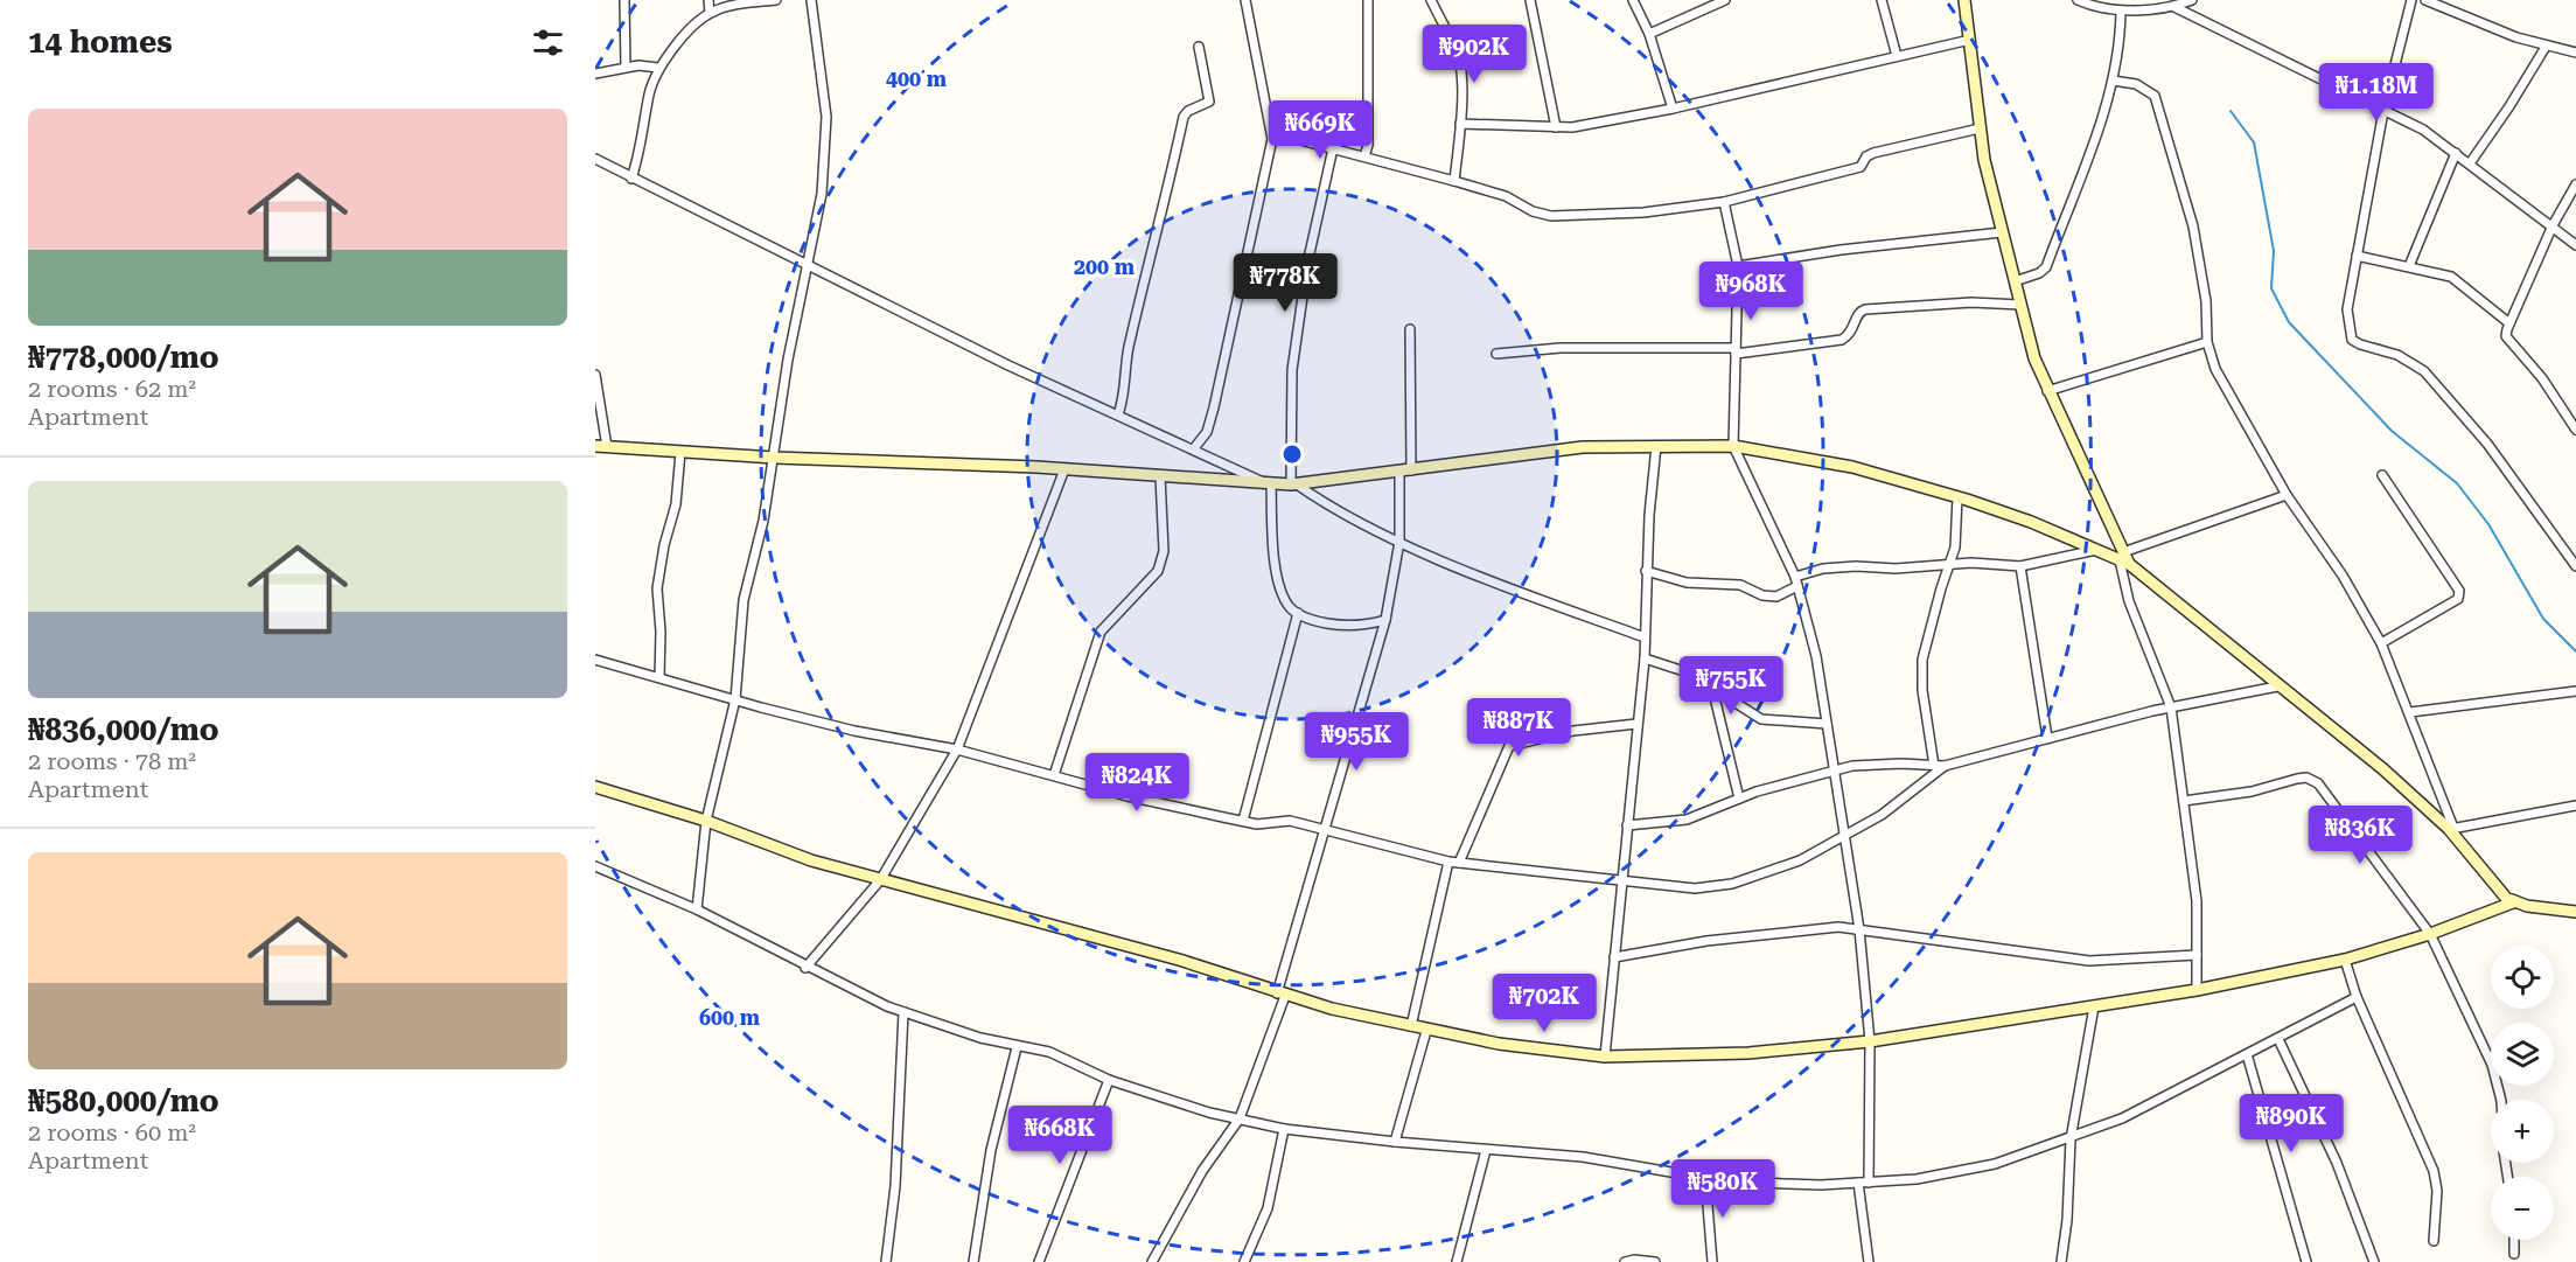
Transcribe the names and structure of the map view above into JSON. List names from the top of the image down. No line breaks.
{"page":{"heading":"14 homes","price":["₦902K","₦1.18M","₦669K","₦778K","₦968K","₦755K","₦887K","₦955K","₦824K","₦836K","₦702K","₦890K","₦668K","₦580K"],"list":[{"name":"₦778,000/mo","note":"2 rooms · 62 m² · Apartment"},{"name":"₦836,000/mo","note":"2 rooms · 78 m² · Apartment"},{"name":"₦580,000/mo","note":"2 rooms · 60 m² · Apartment"}],"map_buttons":["+","−"]},"rings":["400 m","200 m","600 m"]}
